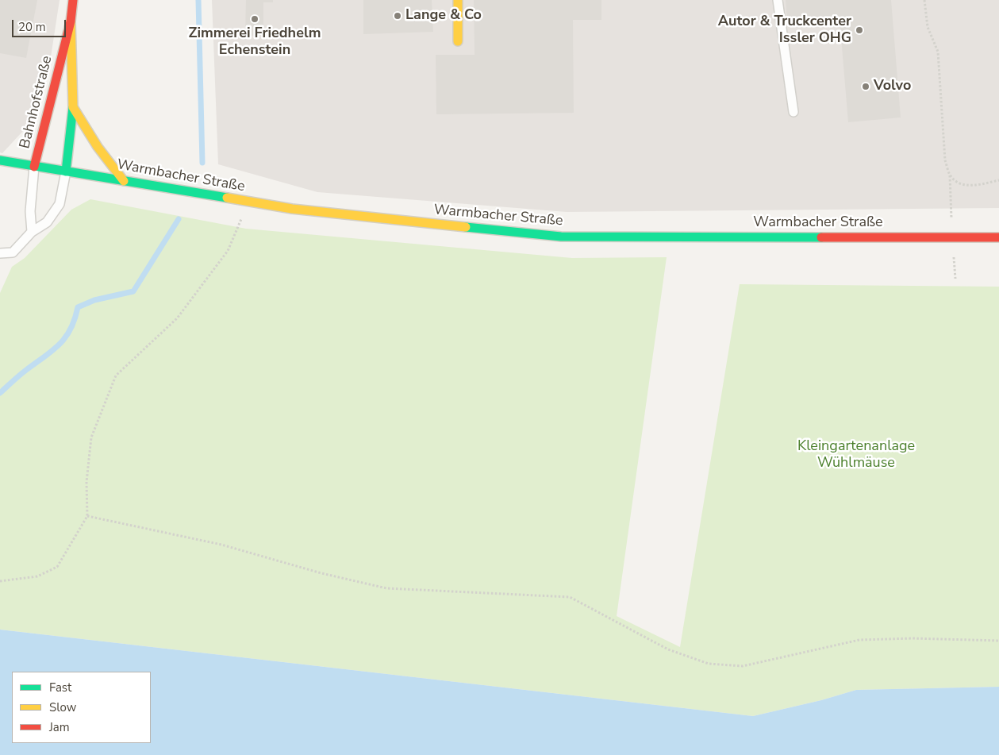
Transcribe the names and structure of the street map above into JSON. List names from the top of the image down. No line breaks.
{"streets":{"main road":["Bahnhofstraße","Warmbacher Straße"]},"crossings":[["Bahnhofstraße","Warmbacher Straße"]],"parks":["Kleingartenanlage Wühlmäuse"],"places":["Lange & Co","Zimmerei Friedhelm Echenstein","Autor & Truckcenter Issler OHG","Volvo"],"legend":["Fast","Slow","Jam"],"scale_bar":"20 m"}
